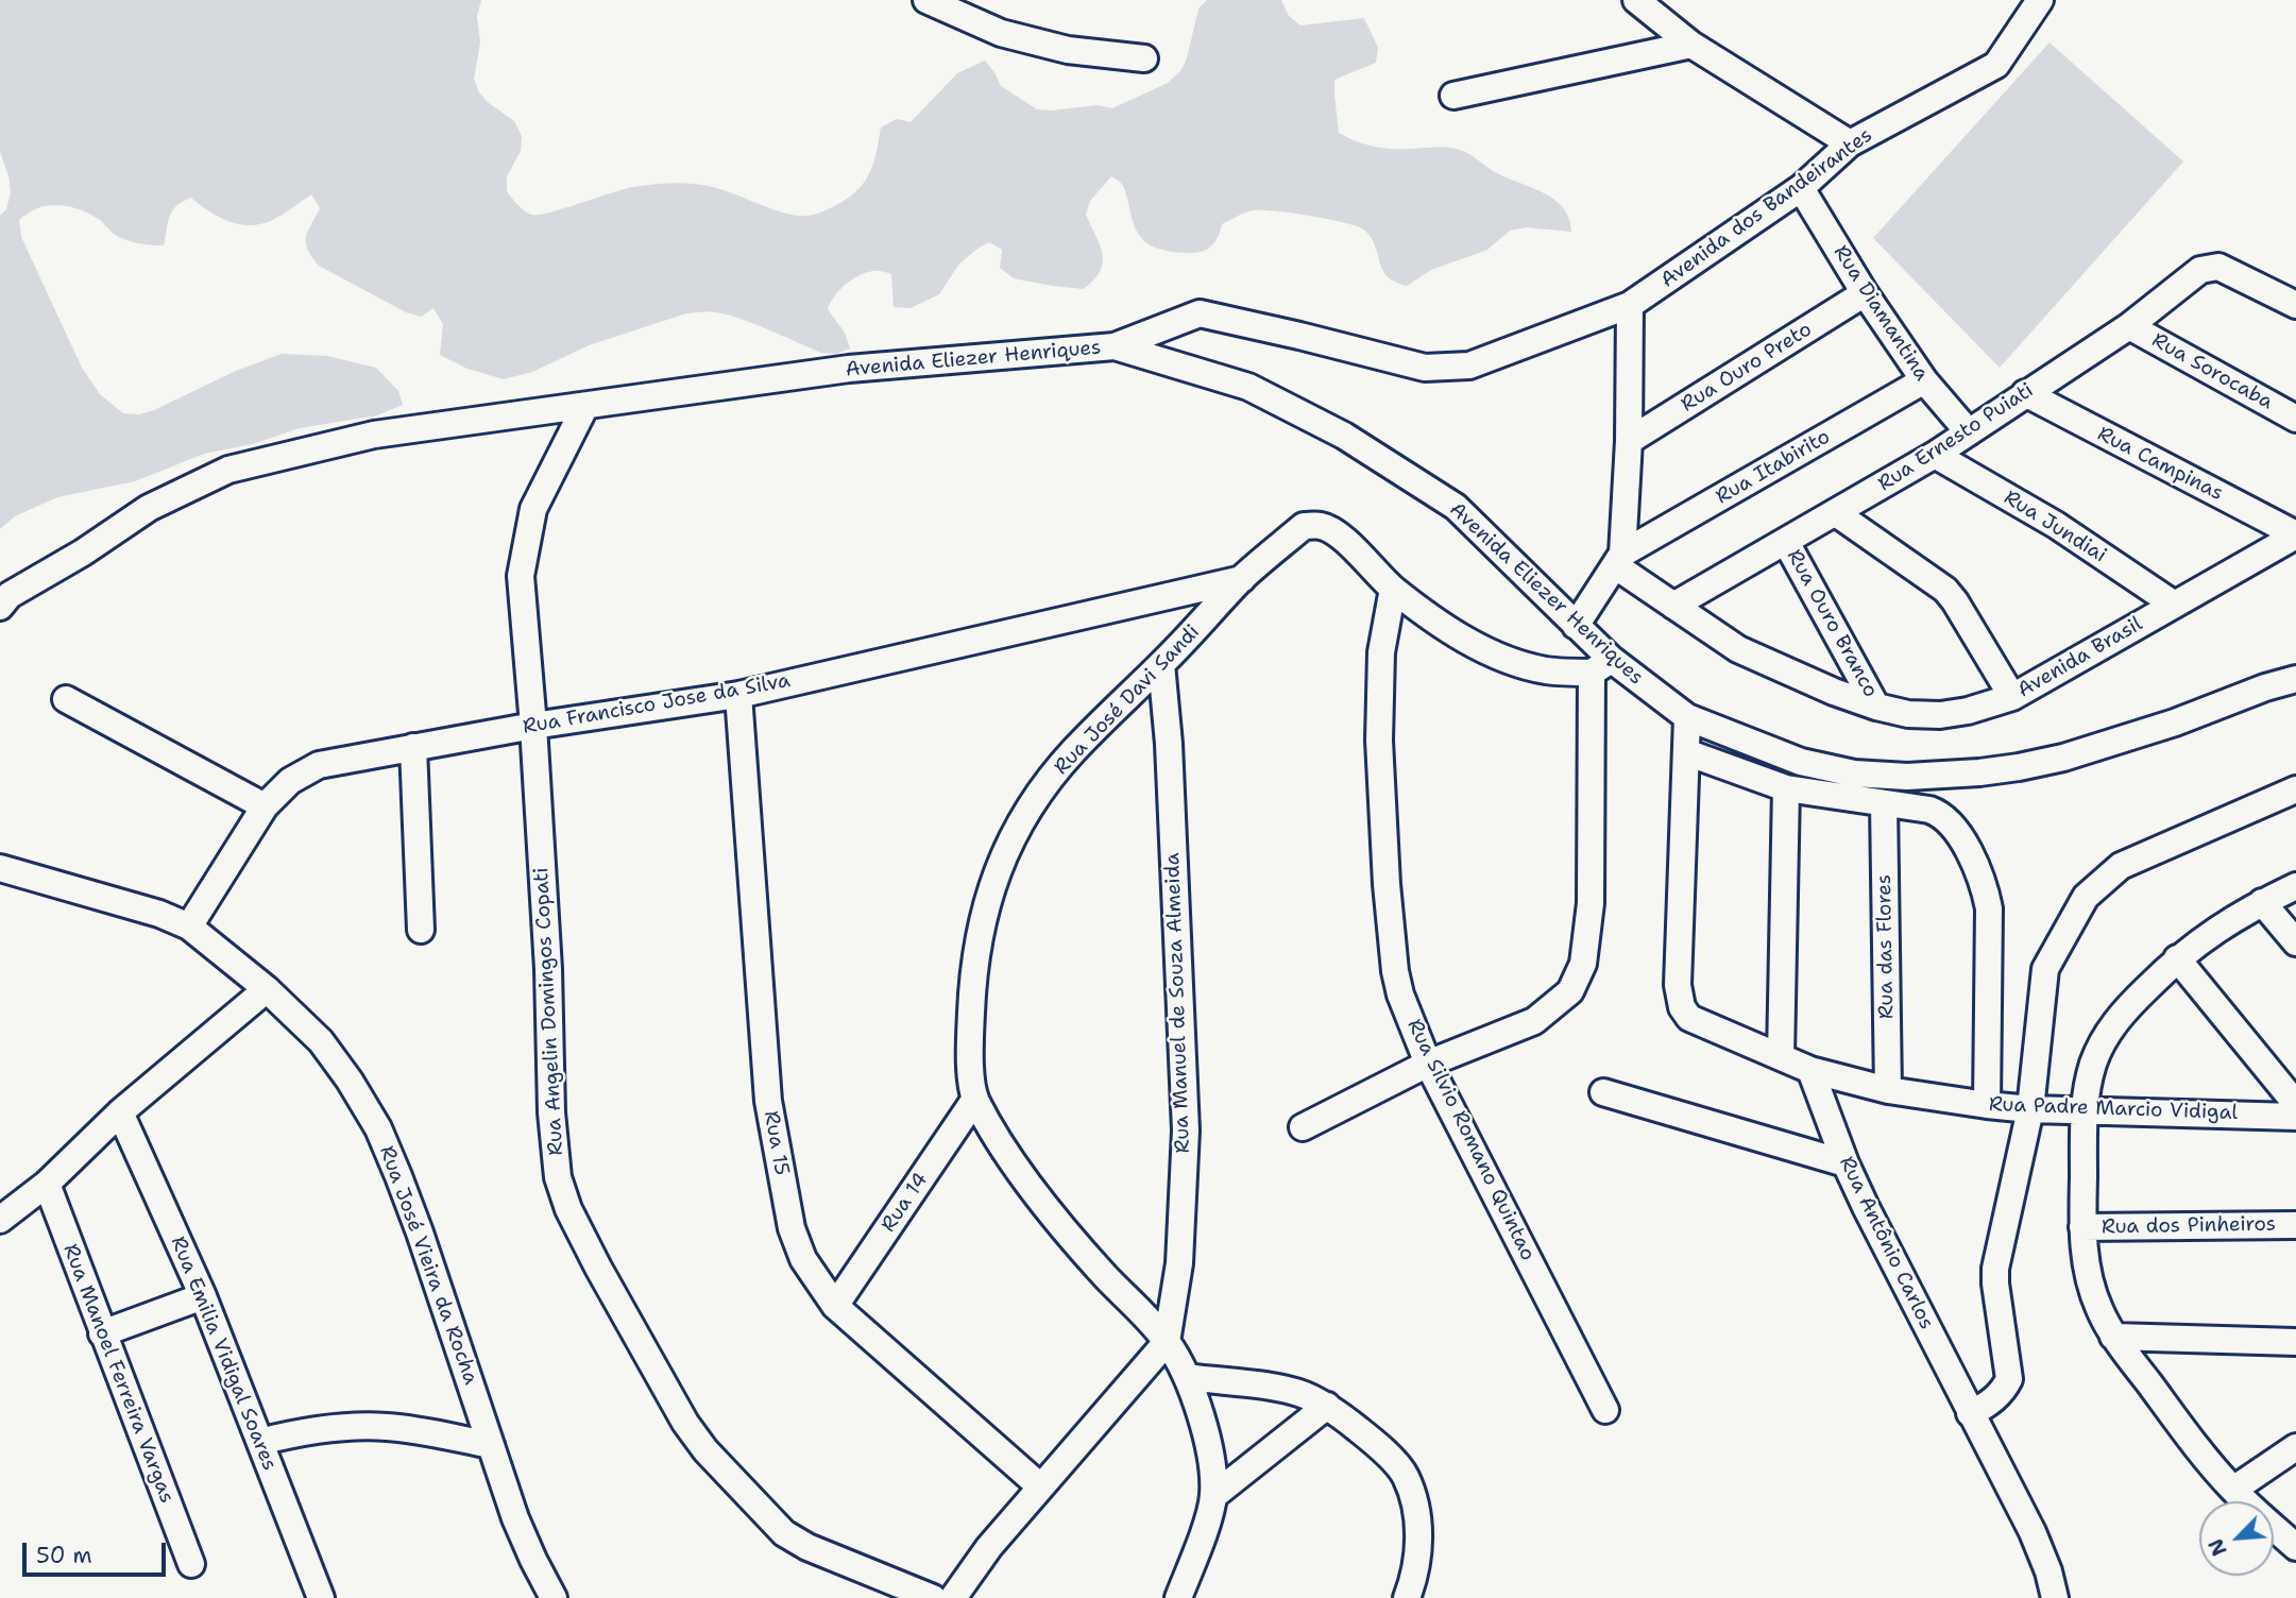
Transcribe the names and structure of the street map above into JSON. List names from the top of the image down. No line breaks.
{"streets":{"street":["Avenida dos Bandeirantes","Rua Diamantina","Avenida Eliezer Henriques","Rua Ouro Preto","Rua Sorocaba","Rua Ernesto Puiati","Rua Campinas","Rua Itabirito","Rua Jundiai","Rua Ouro Branco","Avenida Brasil","Rua José Davi Sandi","Rua Francisco Jose da Silva","Rua das Flores","Rua Manuel de Souza Almeida","Rua Angelin Domingos Copati","Rua Padre Marcio Vidigal","Rua Silvio Romano Quintao","Rua 15","Rua 14","Rua dos Pinheiros","Rua Antônio Carlos","Rua José Vieira da Rocha","Rua Emilia Vidigal Soares","Rua Manoel Ferreira Vargas"]},"crossings":[["Avenida dos Bandeirantes","Rua Diamantina"],["Avenida dos Bandeirantes","Avenida Eliezer Henriques"],["Rua Diamantina","Rua Ouro Preto"],["Rua Diamantina","Rua Ernesto Puiati"],["Rua Diamantina","Rua Itabirito"],["Avenida Eliezer Henriques","Rua Angelin Domingos Copati"],["Rua Sorocaba","Rua Ernesto Puiati"],["Rua Ernesto Puiati","Rua Campinas"],["Rua Ernesto Puiati","Rua Jundiai"],["Rua Ernesto Puiati","Rua Ouro Branco"],["Rua Ernesto Puiati","Avenida Brasil"],["Rua Campinas","Avenida Brasil"],["Rua Itabirito","Avenida Brasil"],["Rua Jundiai","Avenida Brasil"],["Rua Ouro Branco","Avenida Brasil"],["Rua José Davi Sandi","Rua Francisco Jose da Silva"],["Rua José Davi Sandi","Rua Manuel de Souza Almeida"],["Rua José Davi Sandi","Rua Silvio Romano Quintao"],["Rua José Davi Sandi","Rua 14"],["Rua Francisco Jose da Silva","Rua Angelin Domingos Copati"],["Rua Francisco Jose da Silva","Rua 15"],["Rua Francisco Jose da Silva","Rua José Vieira da Rocha"],["Rua das Flores","Rua Padre Marcio Vidigal"],["Rua Padre Marcio Vidigal","Rua Antônio Carlos"],["Rua 15","Rua 14"]],"scale_bar":"50 m","north":"bottom left"}
